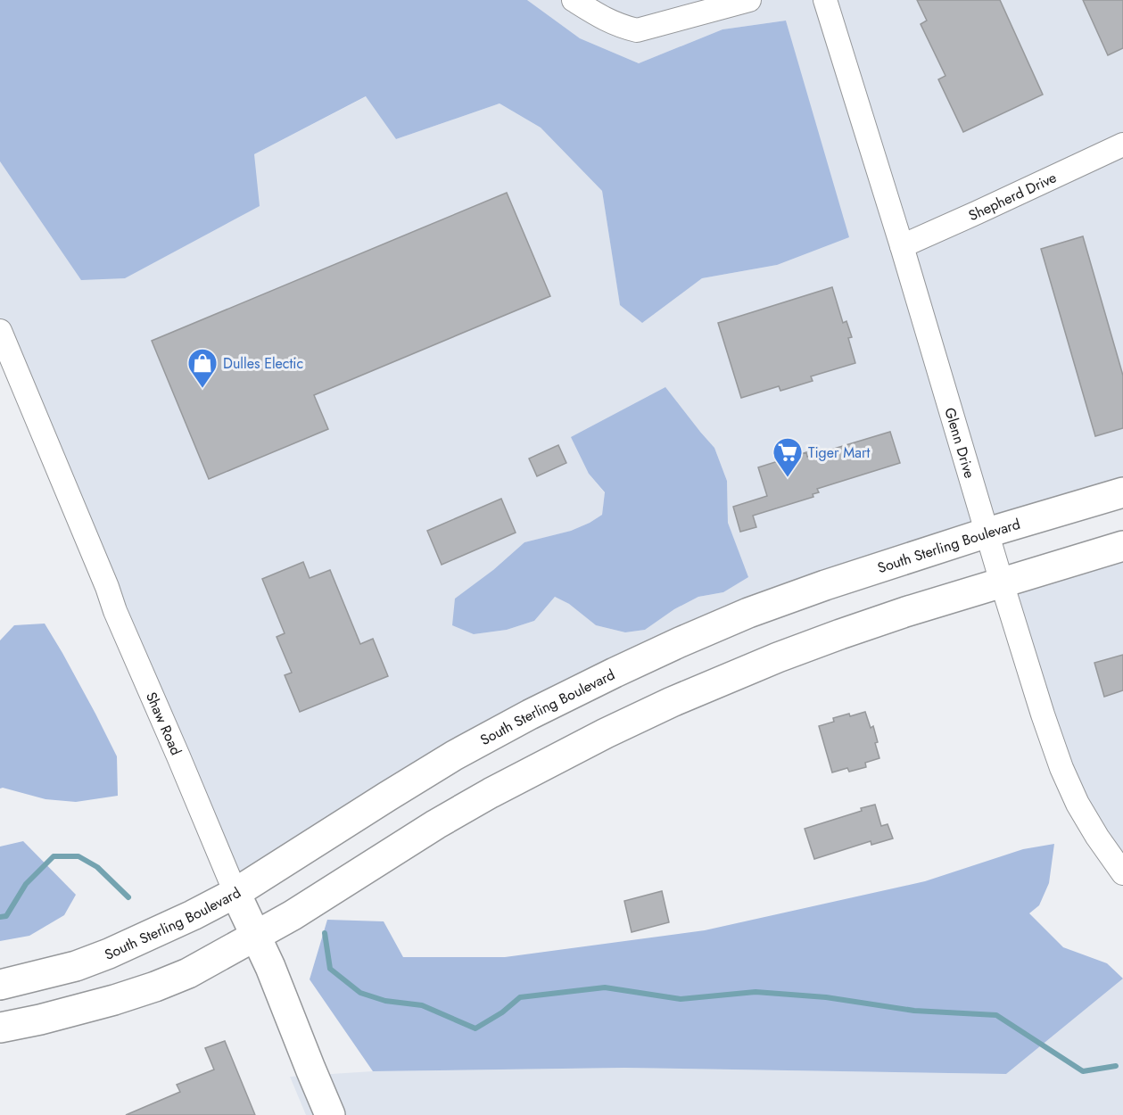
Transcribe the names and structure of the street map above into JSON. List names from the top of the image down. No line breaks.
{"streets":{"main road":["South Sterling Boulevard","Shaw Road"],"street":["Shepherd Drive","Glenn Drive"]},"crossings":[["Shepherd Drive","Glenn Drive"],["Glenn Drive","South Sterling Boulevard"],["South Sterling Boulevard","Shaw Road"]],"places":{"shop":["Dulles Electic"],"supermarket":["Tiger Mart"]}}
